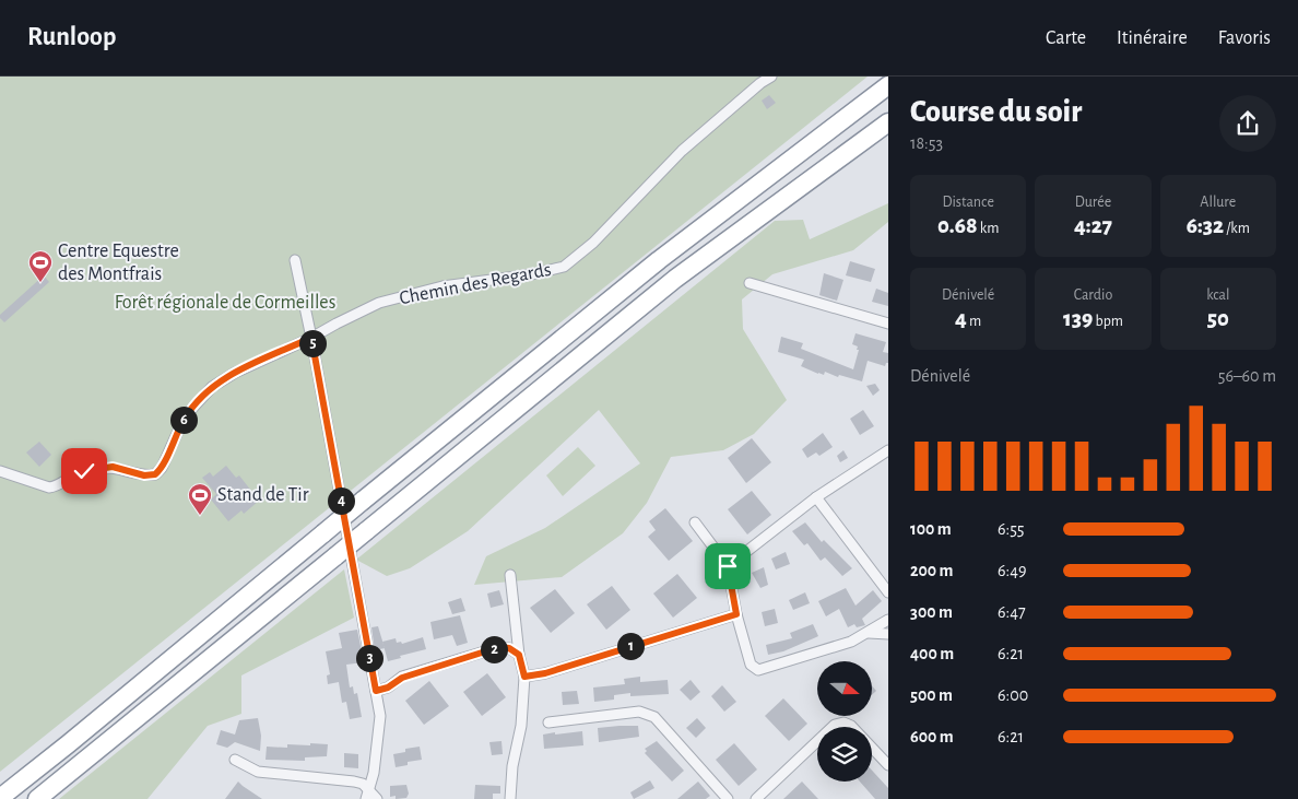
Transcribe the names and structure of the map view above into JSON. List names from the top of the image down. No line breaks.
{"streets":{"street":["Chemin des Regards"]},"parks":["Forêt régionale de Cormeilles"],"places":{"sports":["Centre Equestre des Montfrais","Stand de Tir"]},"north":"right","page":{"header":"Runloop","nav":["Carte","Itinéraire","Favoris"],"heading":["Course du soir","18:53"],"stats":[["Distance","0.68 km"],["Durée","4:27"],["Allure","6:32 /km"],["Dénivelé","4 m"],["Cardio","139 bpm"],["kcal","50"]],"pins":["5","6","4","1","2","3"],"chart":["Dénivelé","56–60 m"],"list":[{"name":"100 m","note":"6:55"},{"name":"200 m","note":"6:49"},{"name":"300 m","note":"6:47"},{"name":"400 m","note":"6:21"},{"name":"500 m","note":"6:00"},{"name":"600 m","note":"6:21"}]}}
